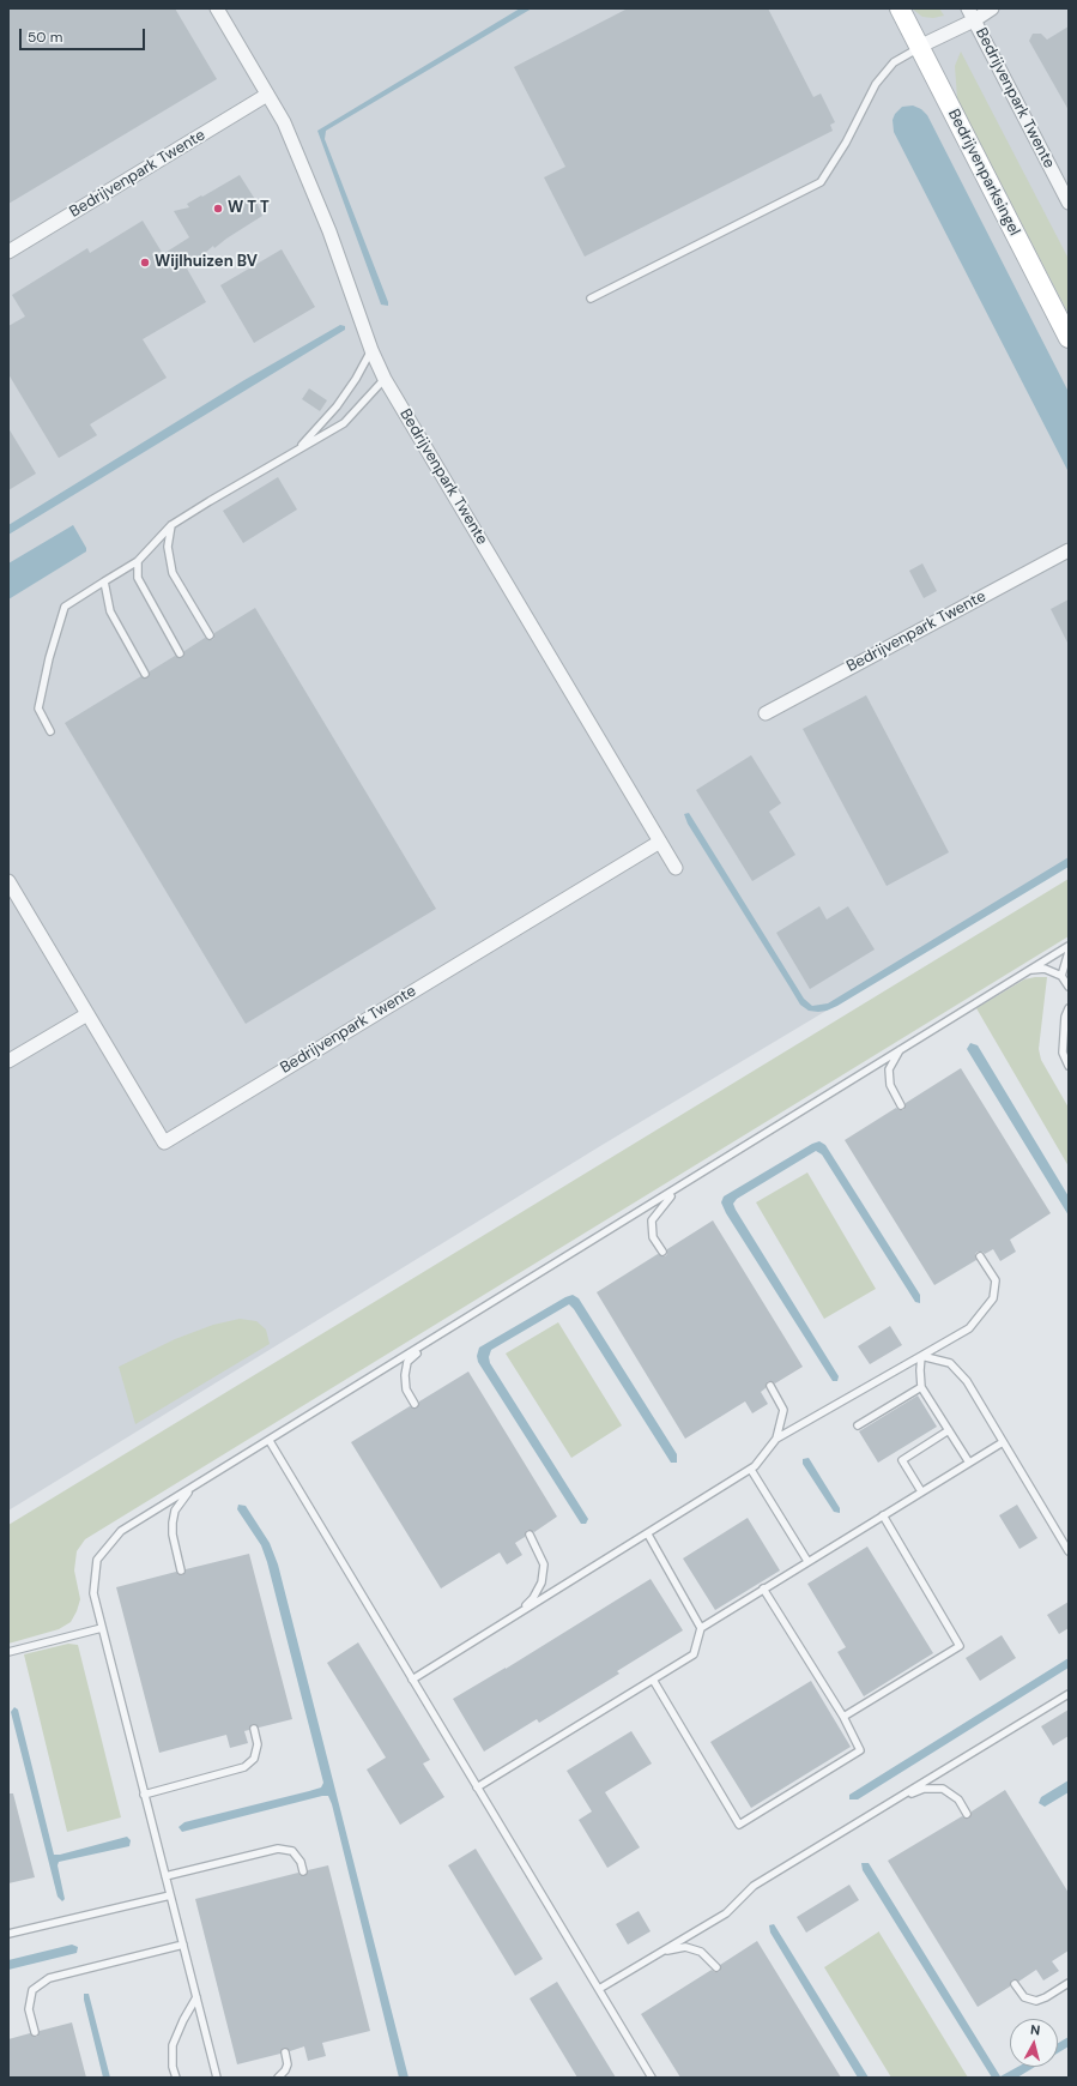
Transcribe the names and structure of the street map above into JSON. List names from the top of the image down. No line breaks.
{"streets":{"street":["Bedrijvenpark Twente","Bedrijvenparksingel"]},"crossings":[["Bedrijvenpark Twente","Bedrijvenparksingel"]],"places":["W T T","Wijlhuizen BV"],"scale_bar":"50 m","north":"top"}
